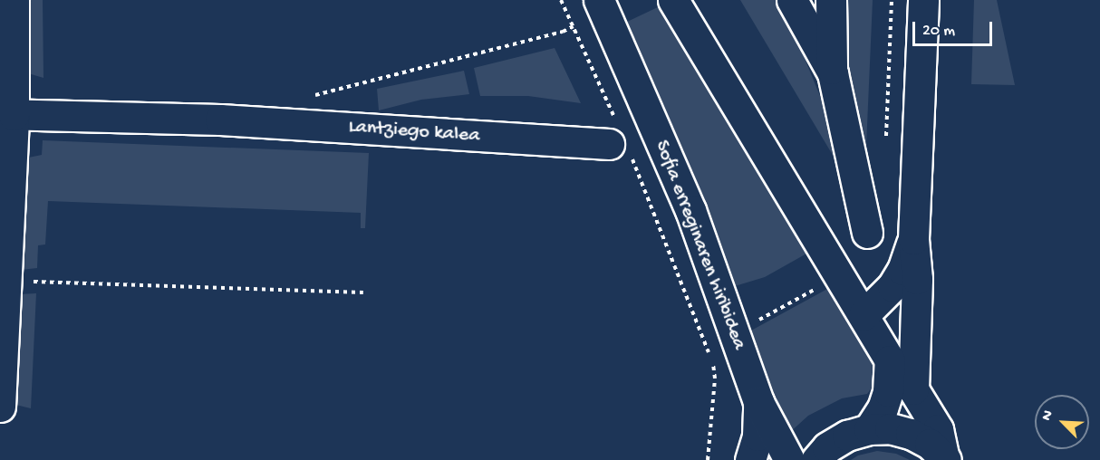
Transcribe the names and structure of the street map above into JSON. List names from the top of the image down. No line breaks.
{"streets":{"main road":["Lantziego kalea","Sofia erreginaren hiribidea"]},"scale_bar":"20 m","north":"top left"}
